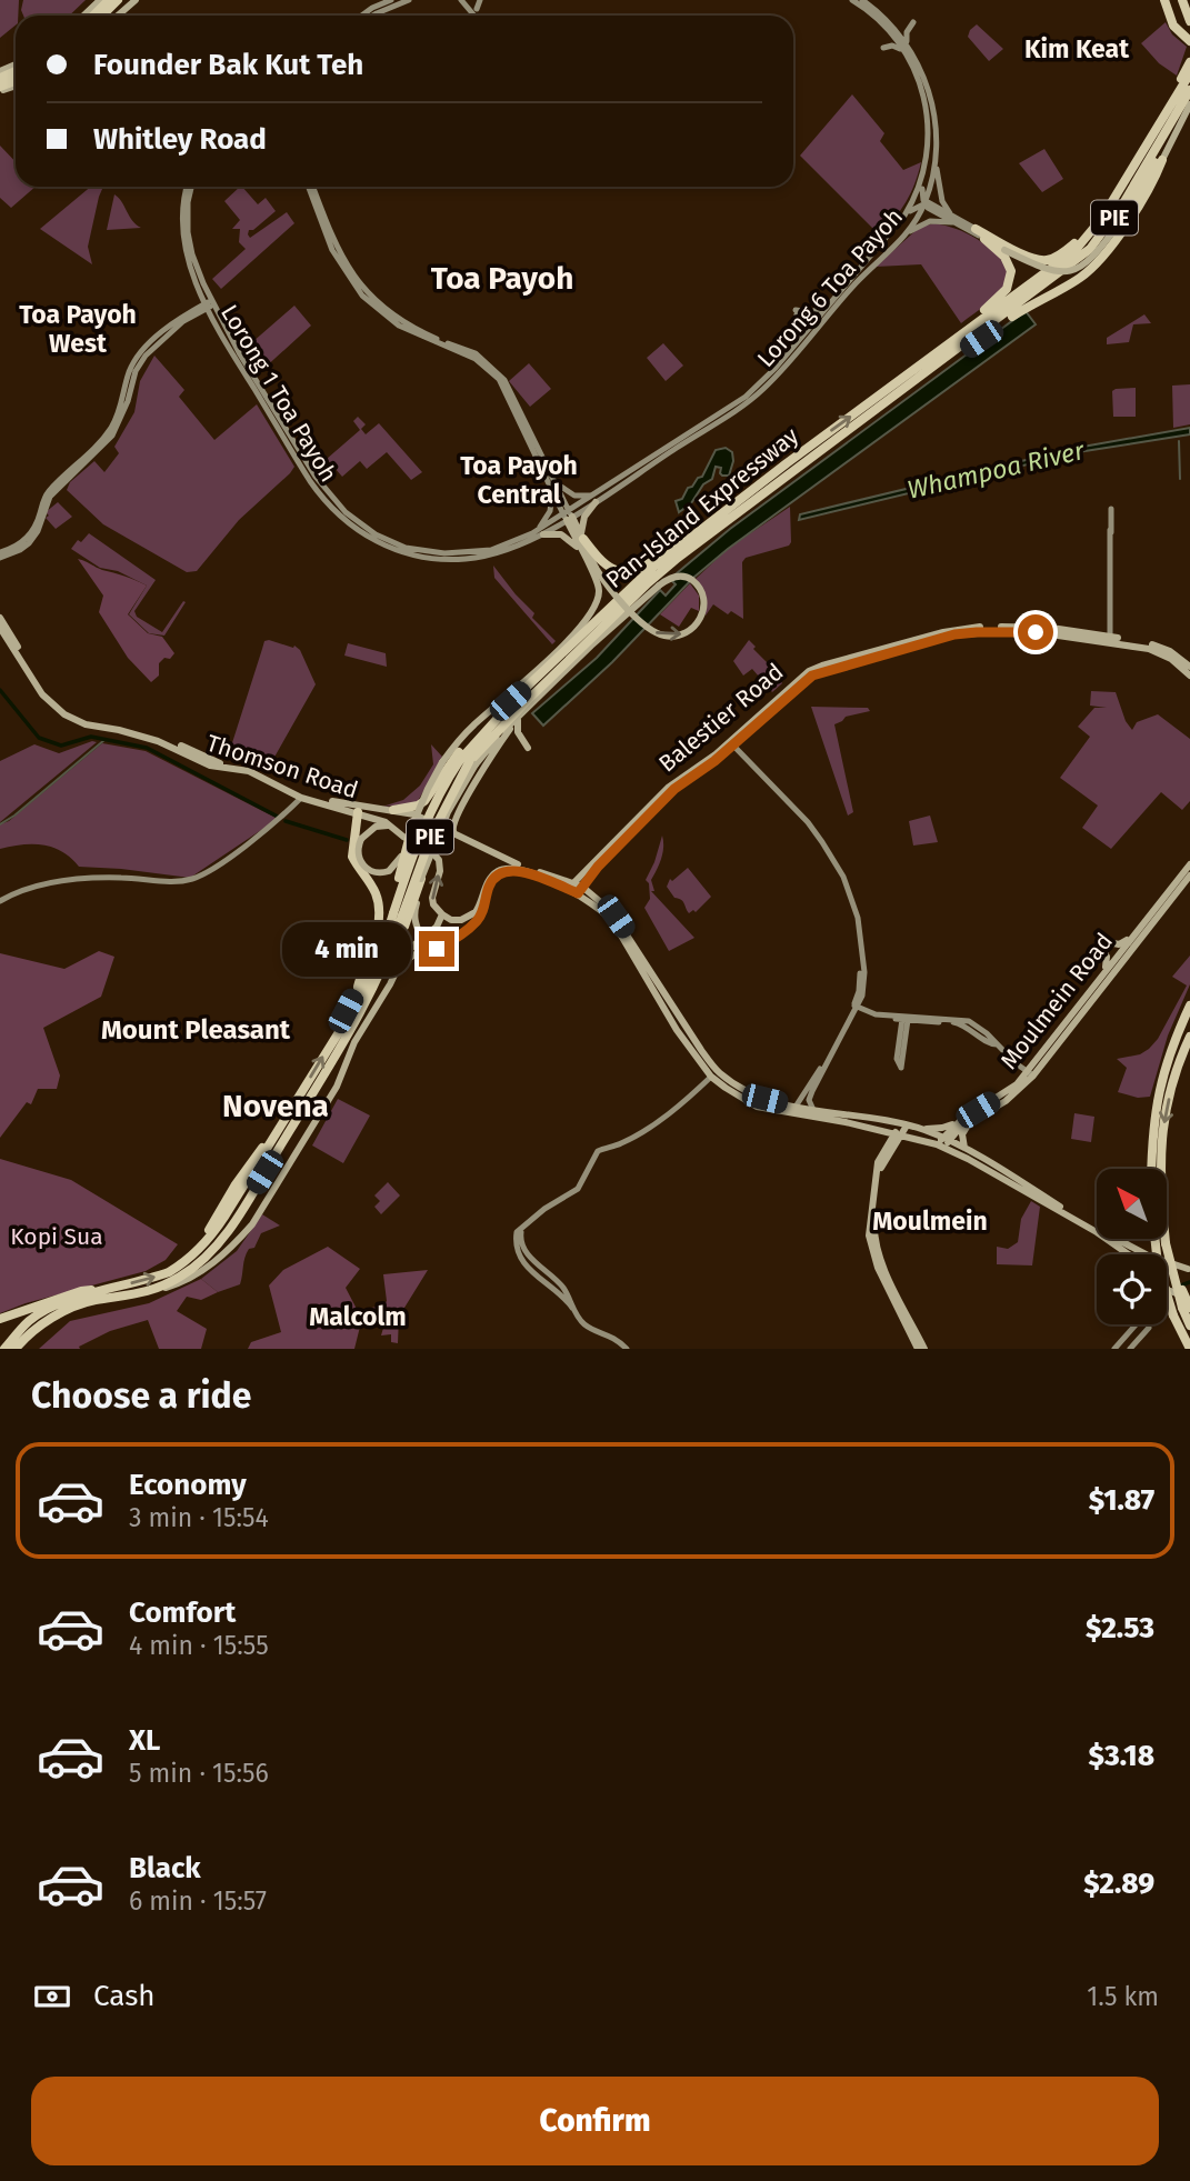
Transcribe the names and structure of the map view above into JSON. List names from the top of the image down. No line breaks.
{"streets":{"highway":["PIE","Pan-Island Expressway"],"main road":["Lorong 6 Toa Payoh","Lorong 1 Toa Payoh","Balestier Road","Thomson Road","Moulmein Road"]},"crossings":[["Lorong 6 Toa Payoh","Lorong 1 Toa Payoh"],["Balestier Road","Thomson Road"],["Thomson Road","Moulmein Road"]],"districts":["Kim Keat","Toa Payoh","Toa Payoh West","Toa Payoh Central","Mount Pleasant","Novena","Moulmein","Malcolm"],"water":["Whampoa River"],"parks":["Kopi Sua"],"north":"top left","page":{"banner":["Founder Bak Kut Teh","Whitley Road"],"bubble":"4 min","heading":"Choose a ride","list":[{"name":"Economy","note":"3 min · 15:54","value":"$1.87"},{"name":"Comfort","note":"4 min · 15:55","value":"$2.53"},{"name":"XL","note":"5 min · 15:56","value":"$3.18"},{"name":"Black","note":"6 min · 15:57","value":"$2.89"}],"pay":["Cash","1.5 km"],"buttons":"Confirm"}}
